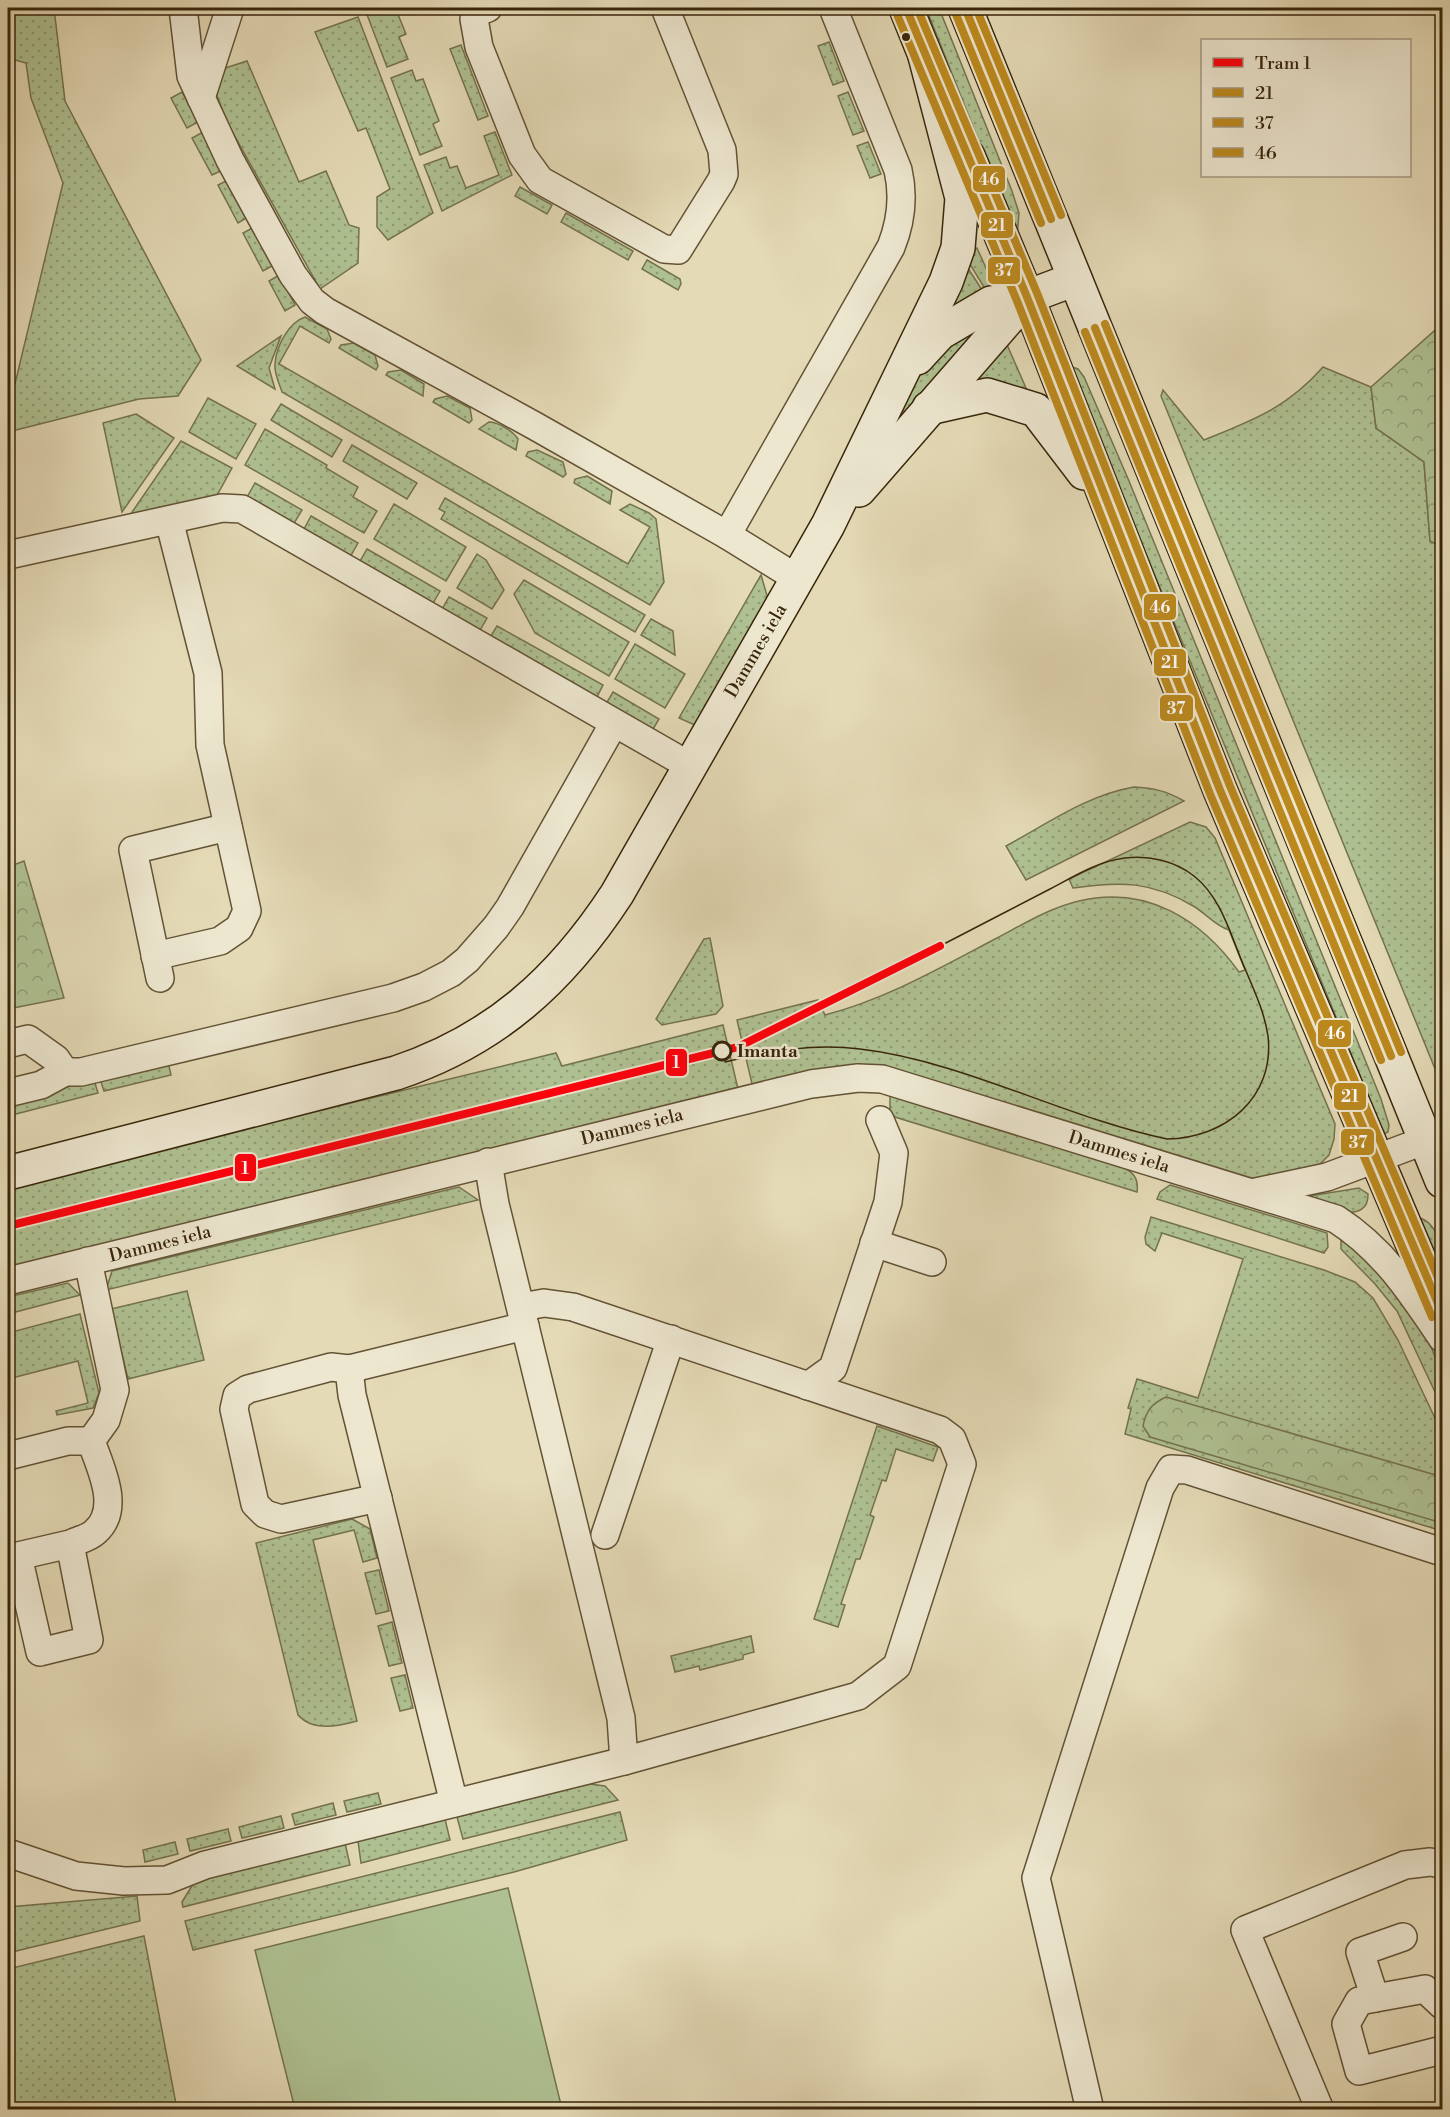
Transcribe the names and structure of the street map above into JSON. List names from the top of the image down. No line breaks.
{"streets":{"main road":["Dammes iela"]},"places":["Imanta"],"lines":["transit line 21","transit line 46","transit line 37","tram line 1"],"legend":["Tram 1","21","37","46"]}
